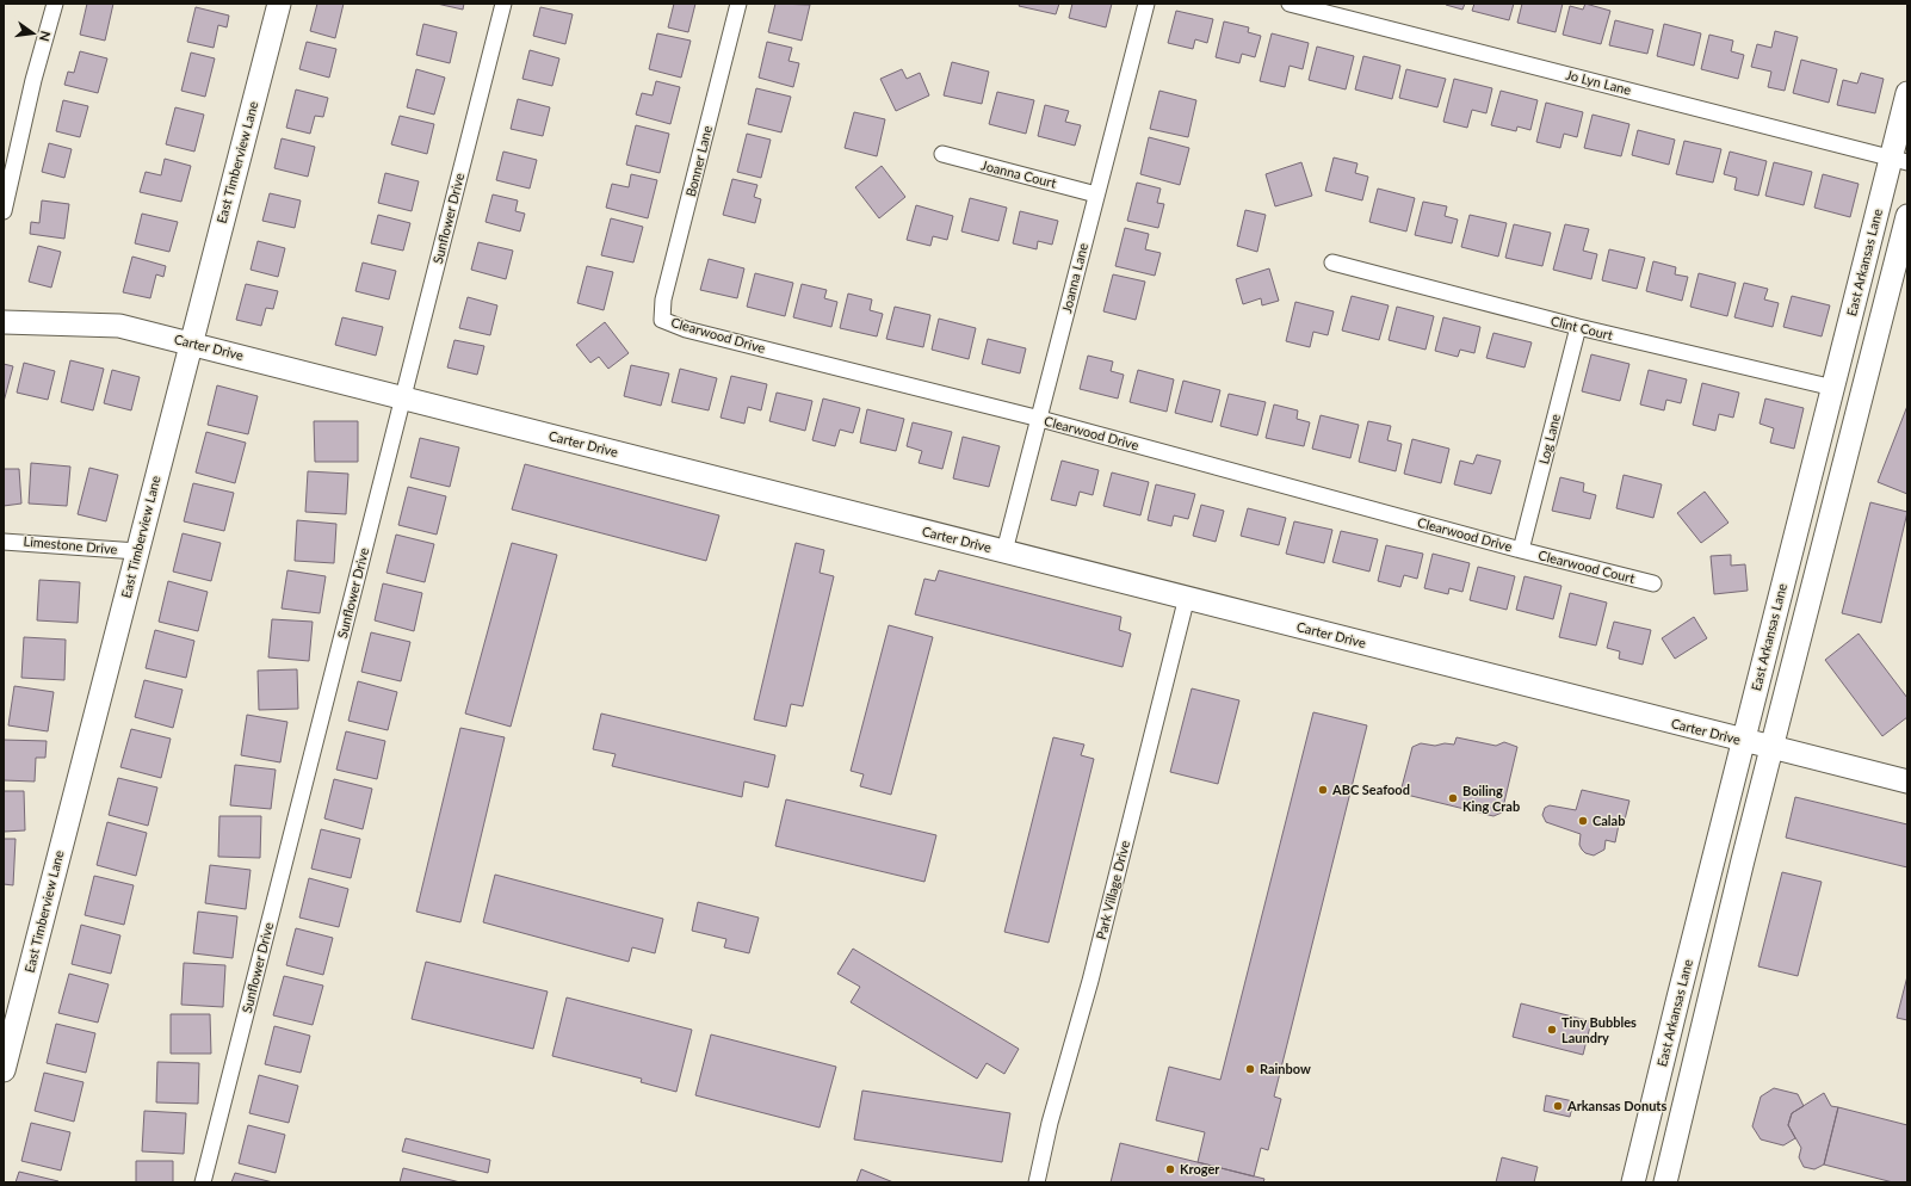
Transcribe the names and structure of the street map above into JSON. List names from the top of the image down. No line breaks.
{"streets":{"street":["Jo Lyn Lane","Bonner Lane","East Timberview Lane","Joanna Court","Sunflower Drive","East Arkansas Lane","Joanna Lane","Clint Court","Clearwood Drive","Carter Drive","Log Lane","Limestone Drive","Clearwood Court","Park Village Drive"]},"crossings":[["Jo Lyn Lane","East Arkansas Lane"],["Bonner Lane","Clearwood Drive"],["East Timberview Lane","Carter Drive"],["East Timberview Lane","Limestone Drive"],["Joanna Court","Joanna Lane"],["Sunflower Drive","Carter Drive"],["East Arkansas Lane","Clint Court"],["East Arkansas Lane","Carter Drive"],["Joanna Lane","Clearwood Drive"],["Joanna Lane","Carter Drive"],["Clint Court","Log Lane"],["Clearwood Drive","Log Lane"],["Clearwood Drive","Clearwood Court"],["Carter Drive","Park Village Drive"],["Log Lane","Clearwood Court"]],"places":["ABC Seafood","Boiling King Crab","Calab","Tiny Bubbles Laundry","Rainbow","Arkansas Donuts","Kroger"],"north":"right"}
